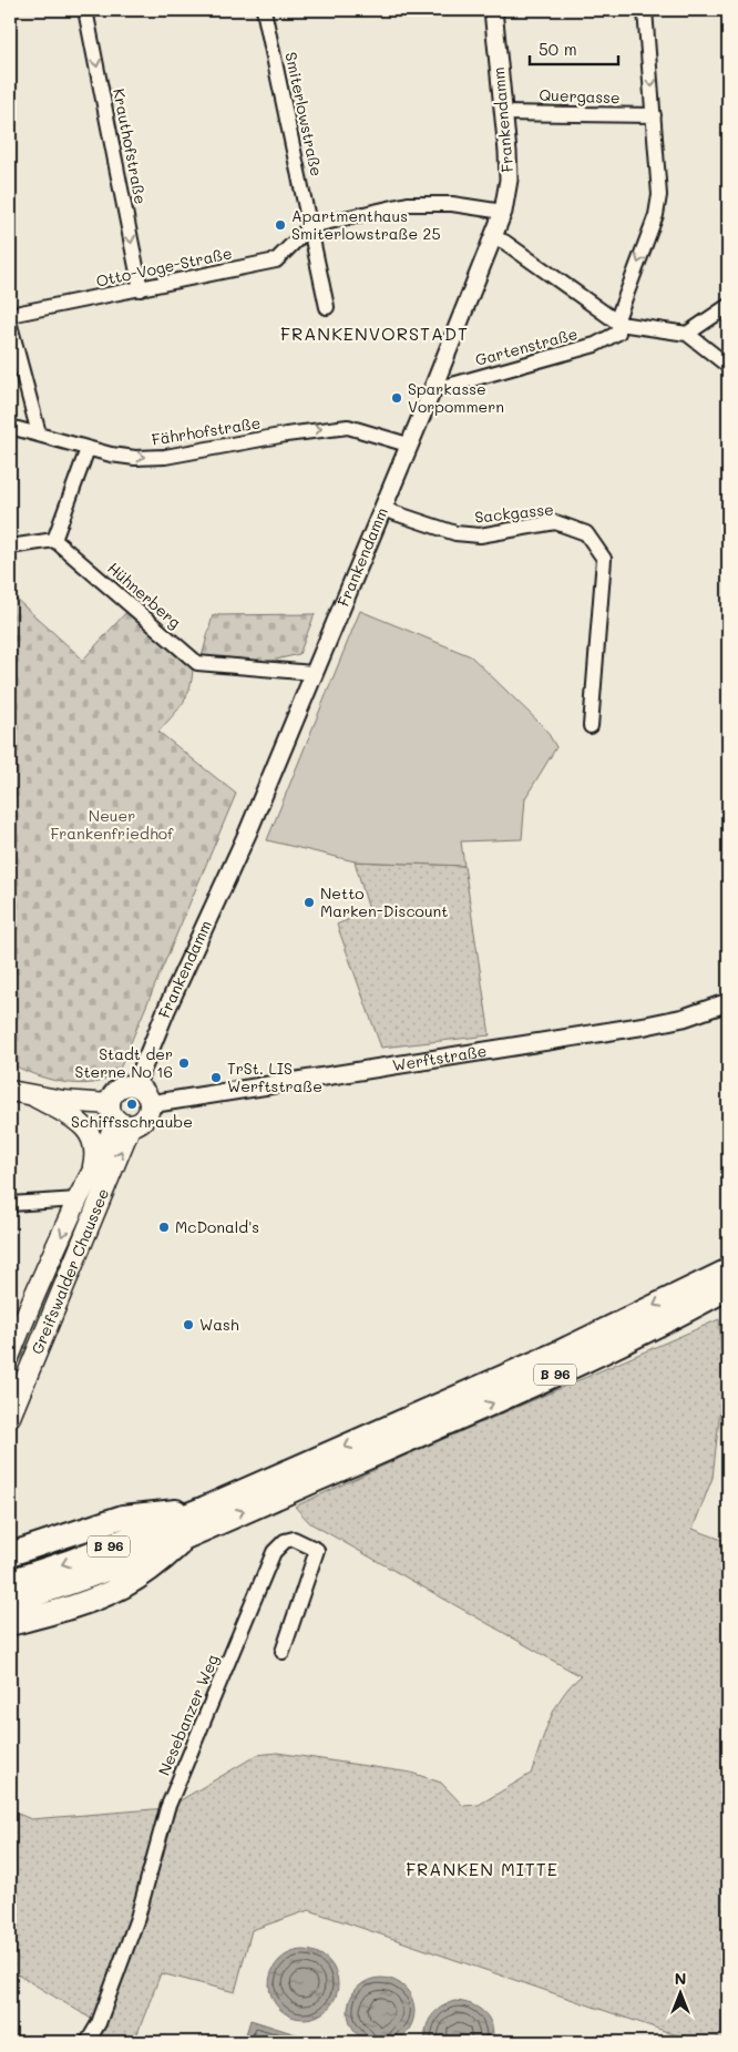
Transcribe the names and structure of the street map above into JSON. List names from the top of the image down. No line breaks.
{"streets":{"highway":["B 96"],"main road":["Greifswalder Chaussee"],"street":["Quergasse","Smiterlowstraße","Frankendamm","Krauthofstraße","Otto-Voge-Straße","Gartenstraße","Fährhofstraße","Sackgasse","Hühnerberg","Werftstraße","Nesebanzer Weg"]},"crossings":[["Quergasse","Frankendamm"],["Smiterlowstraße","Otto-Voge-Straße"],["Frankendamm","Gartenstraße"],["Frankendamm","Fährhofstraße"],["Frankendamm","Sackgasse"],["Frankendamm","Hühnerberg"],["Frankendamm","Werftstraße"],["Frankendamm","Greifswalder Chaussee"],["Krauthofstraße","Otto-Voge-Straße"],["Werftstraße","Greifswalder Chaussee"]],"one_way":["Krauthofstraße","Fährhofstraße"],"districts":["FRANKENVORSTADT","FRANKEN MITTE"],"parks":["Neuer Frankenfriedhof"],"places":["Apartmenthaus Smiterlowstraße 25","Sparkasse Vorpommern","Netto Marken-Discount","Stadt der Sterne No 16","TrSt. LIS Werftstraße","Schiffsschraube","McDonald's","Wash"],"scale_bar":"50 m","north":"top"}
